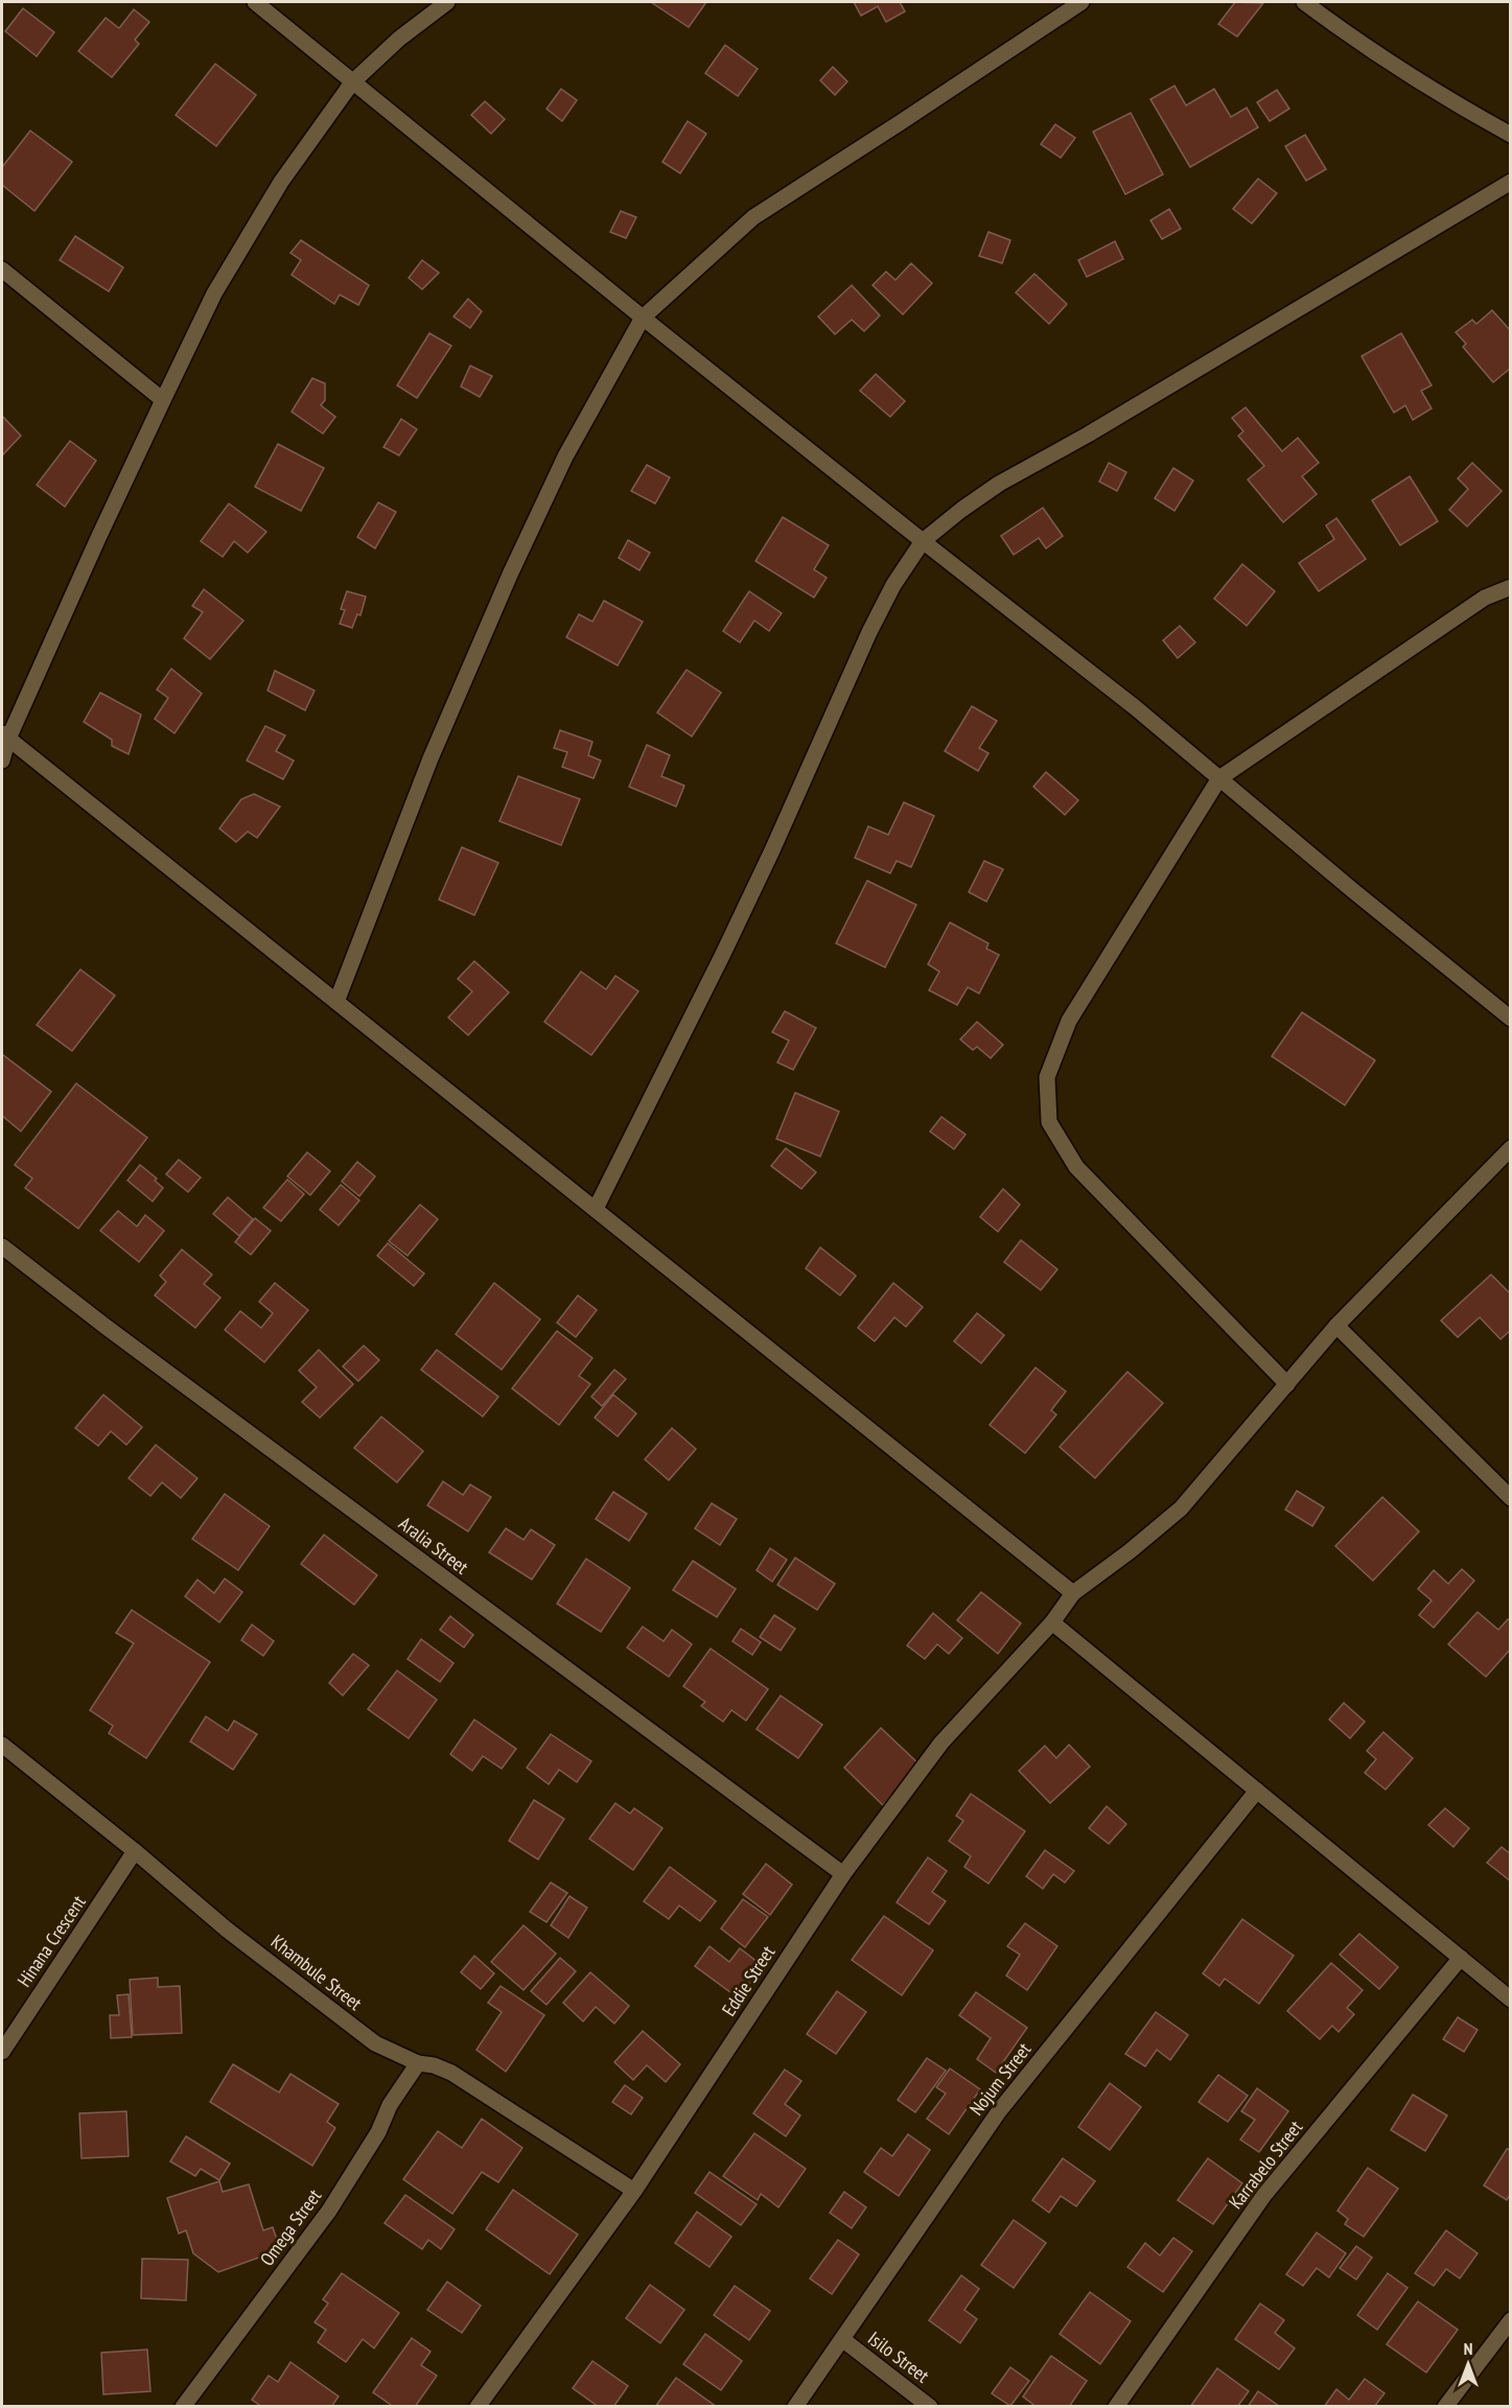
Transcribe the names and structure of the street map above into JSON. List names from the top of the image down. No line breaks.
{"streets":{"street":["Aralia Street","Hinana Crescent","Khambule Street","Eddie Street","Nojum Street","Karrabelo Street","Omega Street","Isilo Street"]},"crossings":[["Aralia Street","Eddie Street"],["Hinana Crescent","Khambule Street"],["Khambule Street","Eddie Street"],["Khambule Street","Omega Street"],["Nojum Street","Isilo Street"]],"north":"top"}
